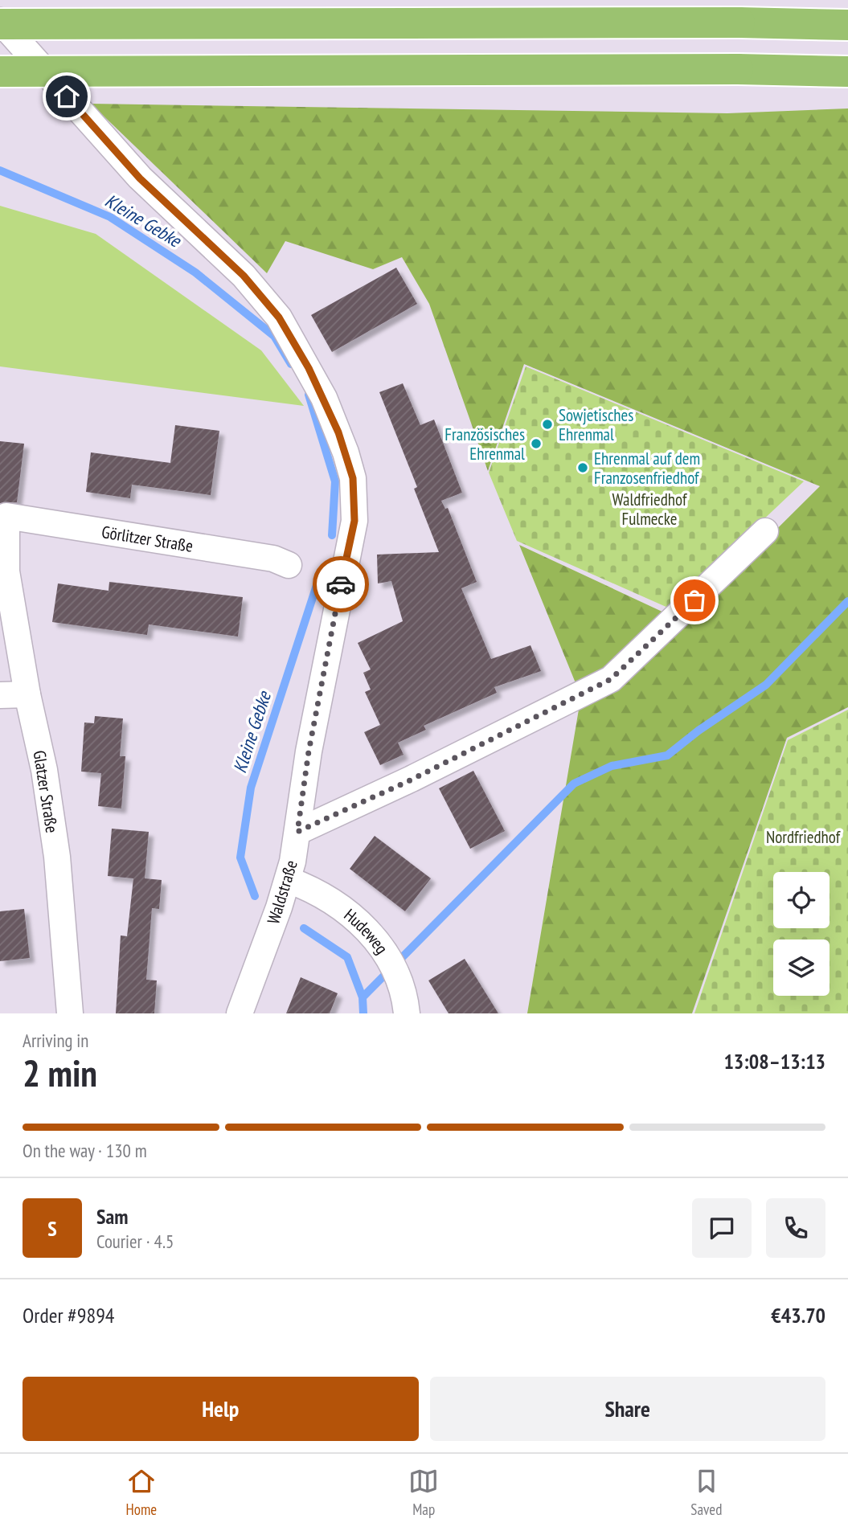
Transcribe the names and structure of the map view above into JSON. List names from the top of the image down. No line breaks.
{"streets":{"street":["Görlitzer Straße","Glatzer Straße","Waldstraße","Hudeweg"]},"crossings":[["Görlitzer Straße","Glatzer Straße"],["Waldstraße","Hudeweg"]],"water":["Kleine Gebke"],"parks":["Waldfriedhof Fulmecke","Nordfriedhof"],"places":["Sowjetisches Ehrenmal","Französisches Ehrenmal","Ehrenmal auf dem Franzosenfriedhof"],"page":{"heading":["2 min","Arriving in","13:08–13:13"],"panel":["Sam","Courier · 4.5","Order #9894","€43.70"],"bar":"On the way · 130 m","round":"S","buttons":["Help","Share"],"tabs":["Home","Map","Saved"]}}
